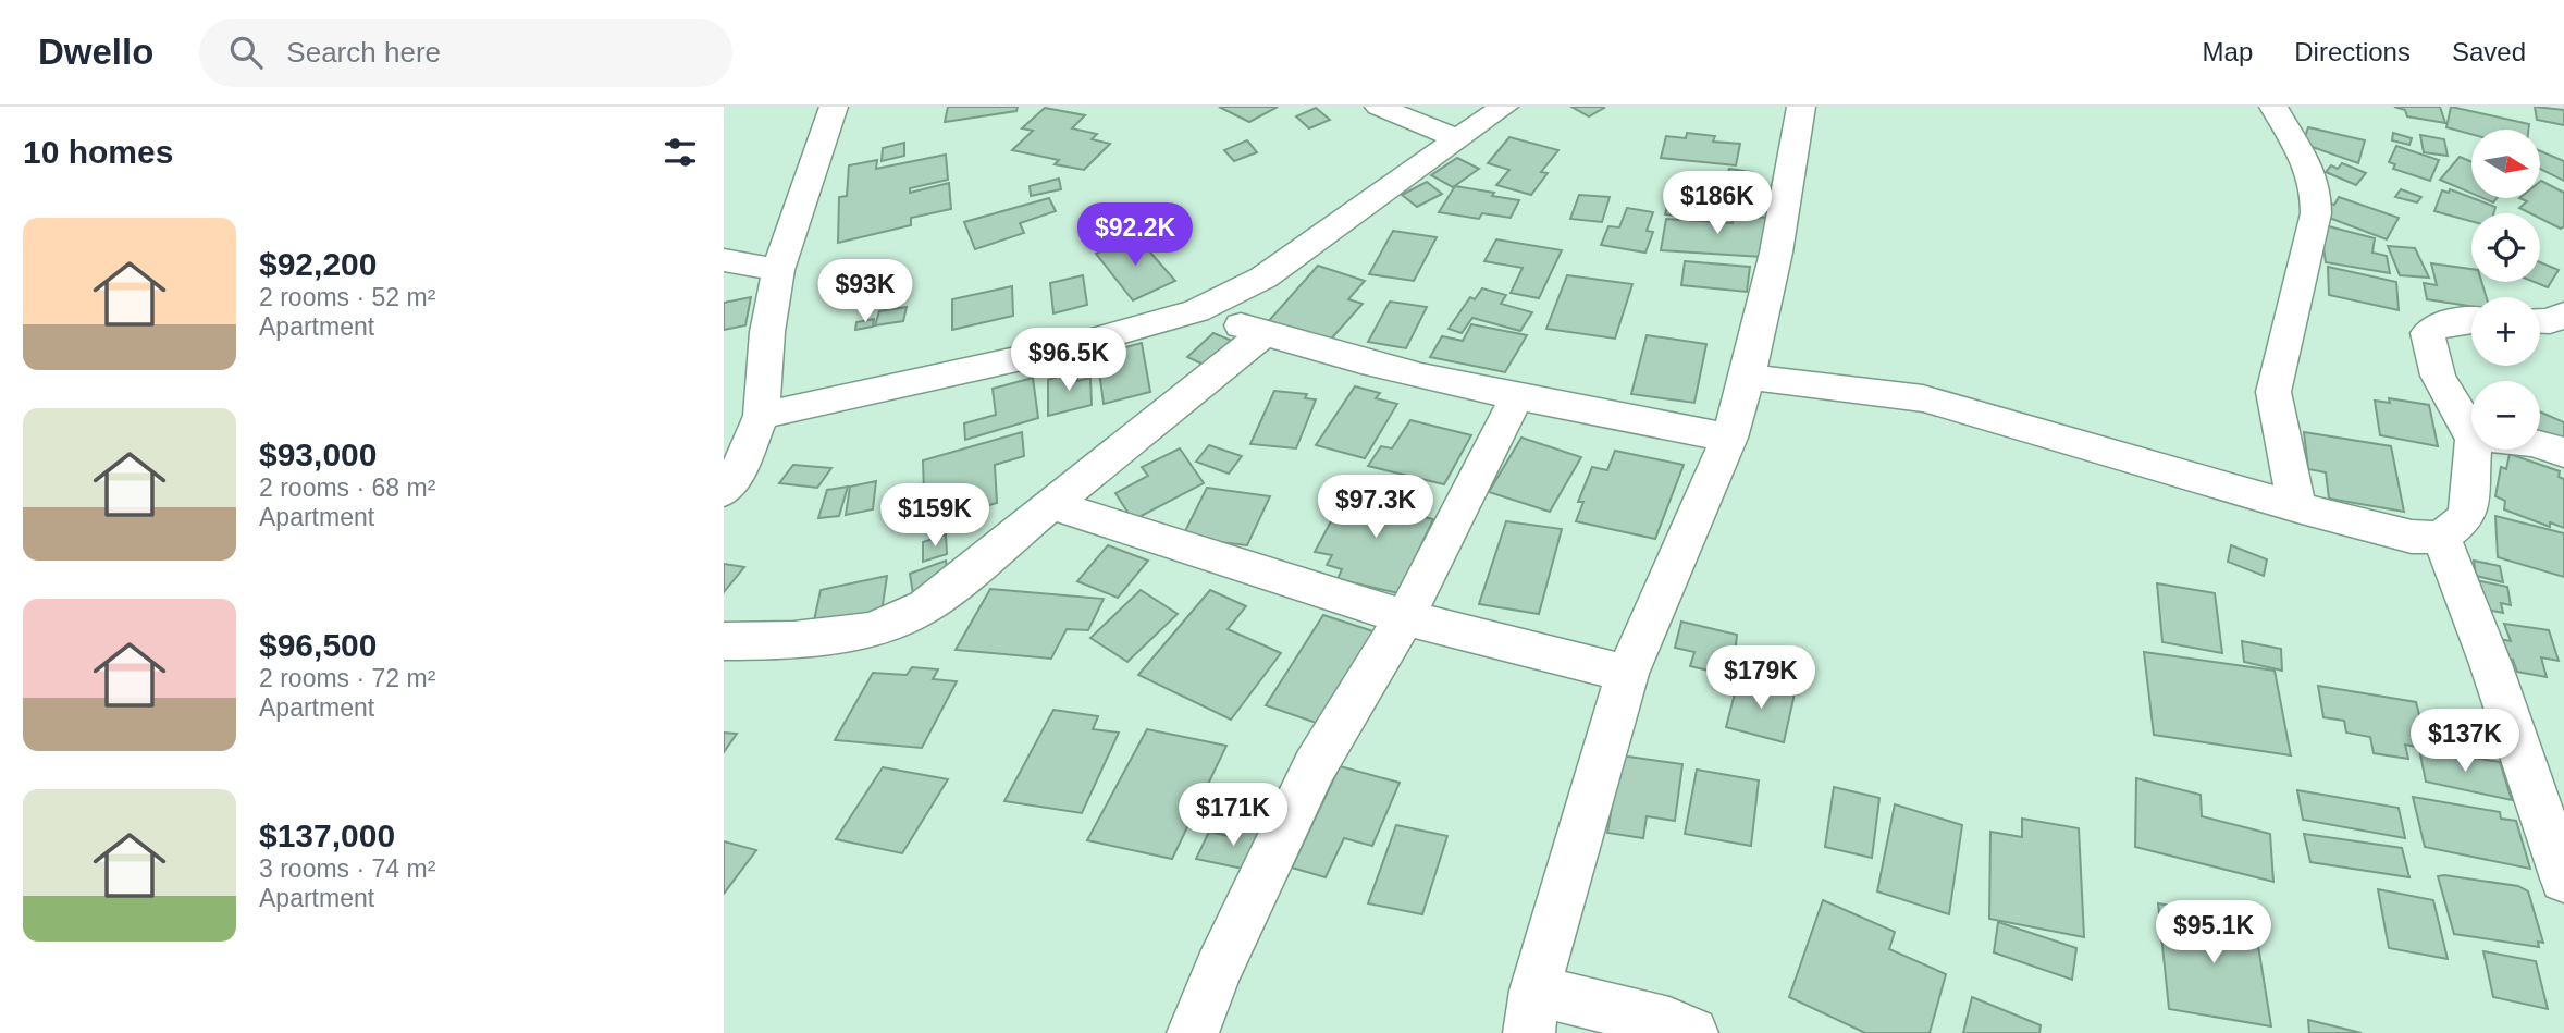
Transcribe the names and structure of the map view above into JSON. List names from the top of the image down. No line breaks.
{"north":"right","page":{"header":"Dwello","search":"Search here","nav":["Map","Directions","Saved"],"heading":"10 homes","map_buttons":["+","−"],"price":["$186K","$92.2K","$93K","$96.5K","$97.3K","$159K","$179K","$137K","$171K","$95.1K"],"list":[{"name":"$92,200","note":"2 rooms · 52 m² · Apartment"},{"name":"$93,000","note":"2 rooms · 68 m² · Apartment"},{"name":"$96,500","note":"2 rooms · 72 m² · Apartment"},{"name":"$137,000","note":"3 rooms · 74 m² · Apartment"}]}}
